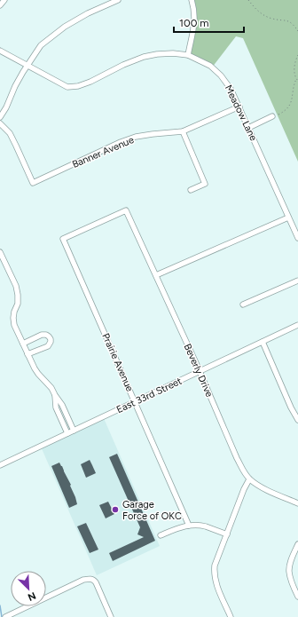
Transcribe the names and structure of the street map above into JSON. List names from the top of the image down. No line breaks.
{"streets":{"street":["Meadow Lane","Banner Avenue","Prairie Avenue","Beverly Drive","East 33rd Street"]},"crossings":[["Meadow Lane","Banner Avenue"],["Prairie Avenue","Beverly Drive"],["Prairie Avenue","East 33rd Street"],["Beverly Drive","East 33rd Street"]],"places":["Garage Force of OKC"],"scale_bar":"100 m","north":"bottom right"}
